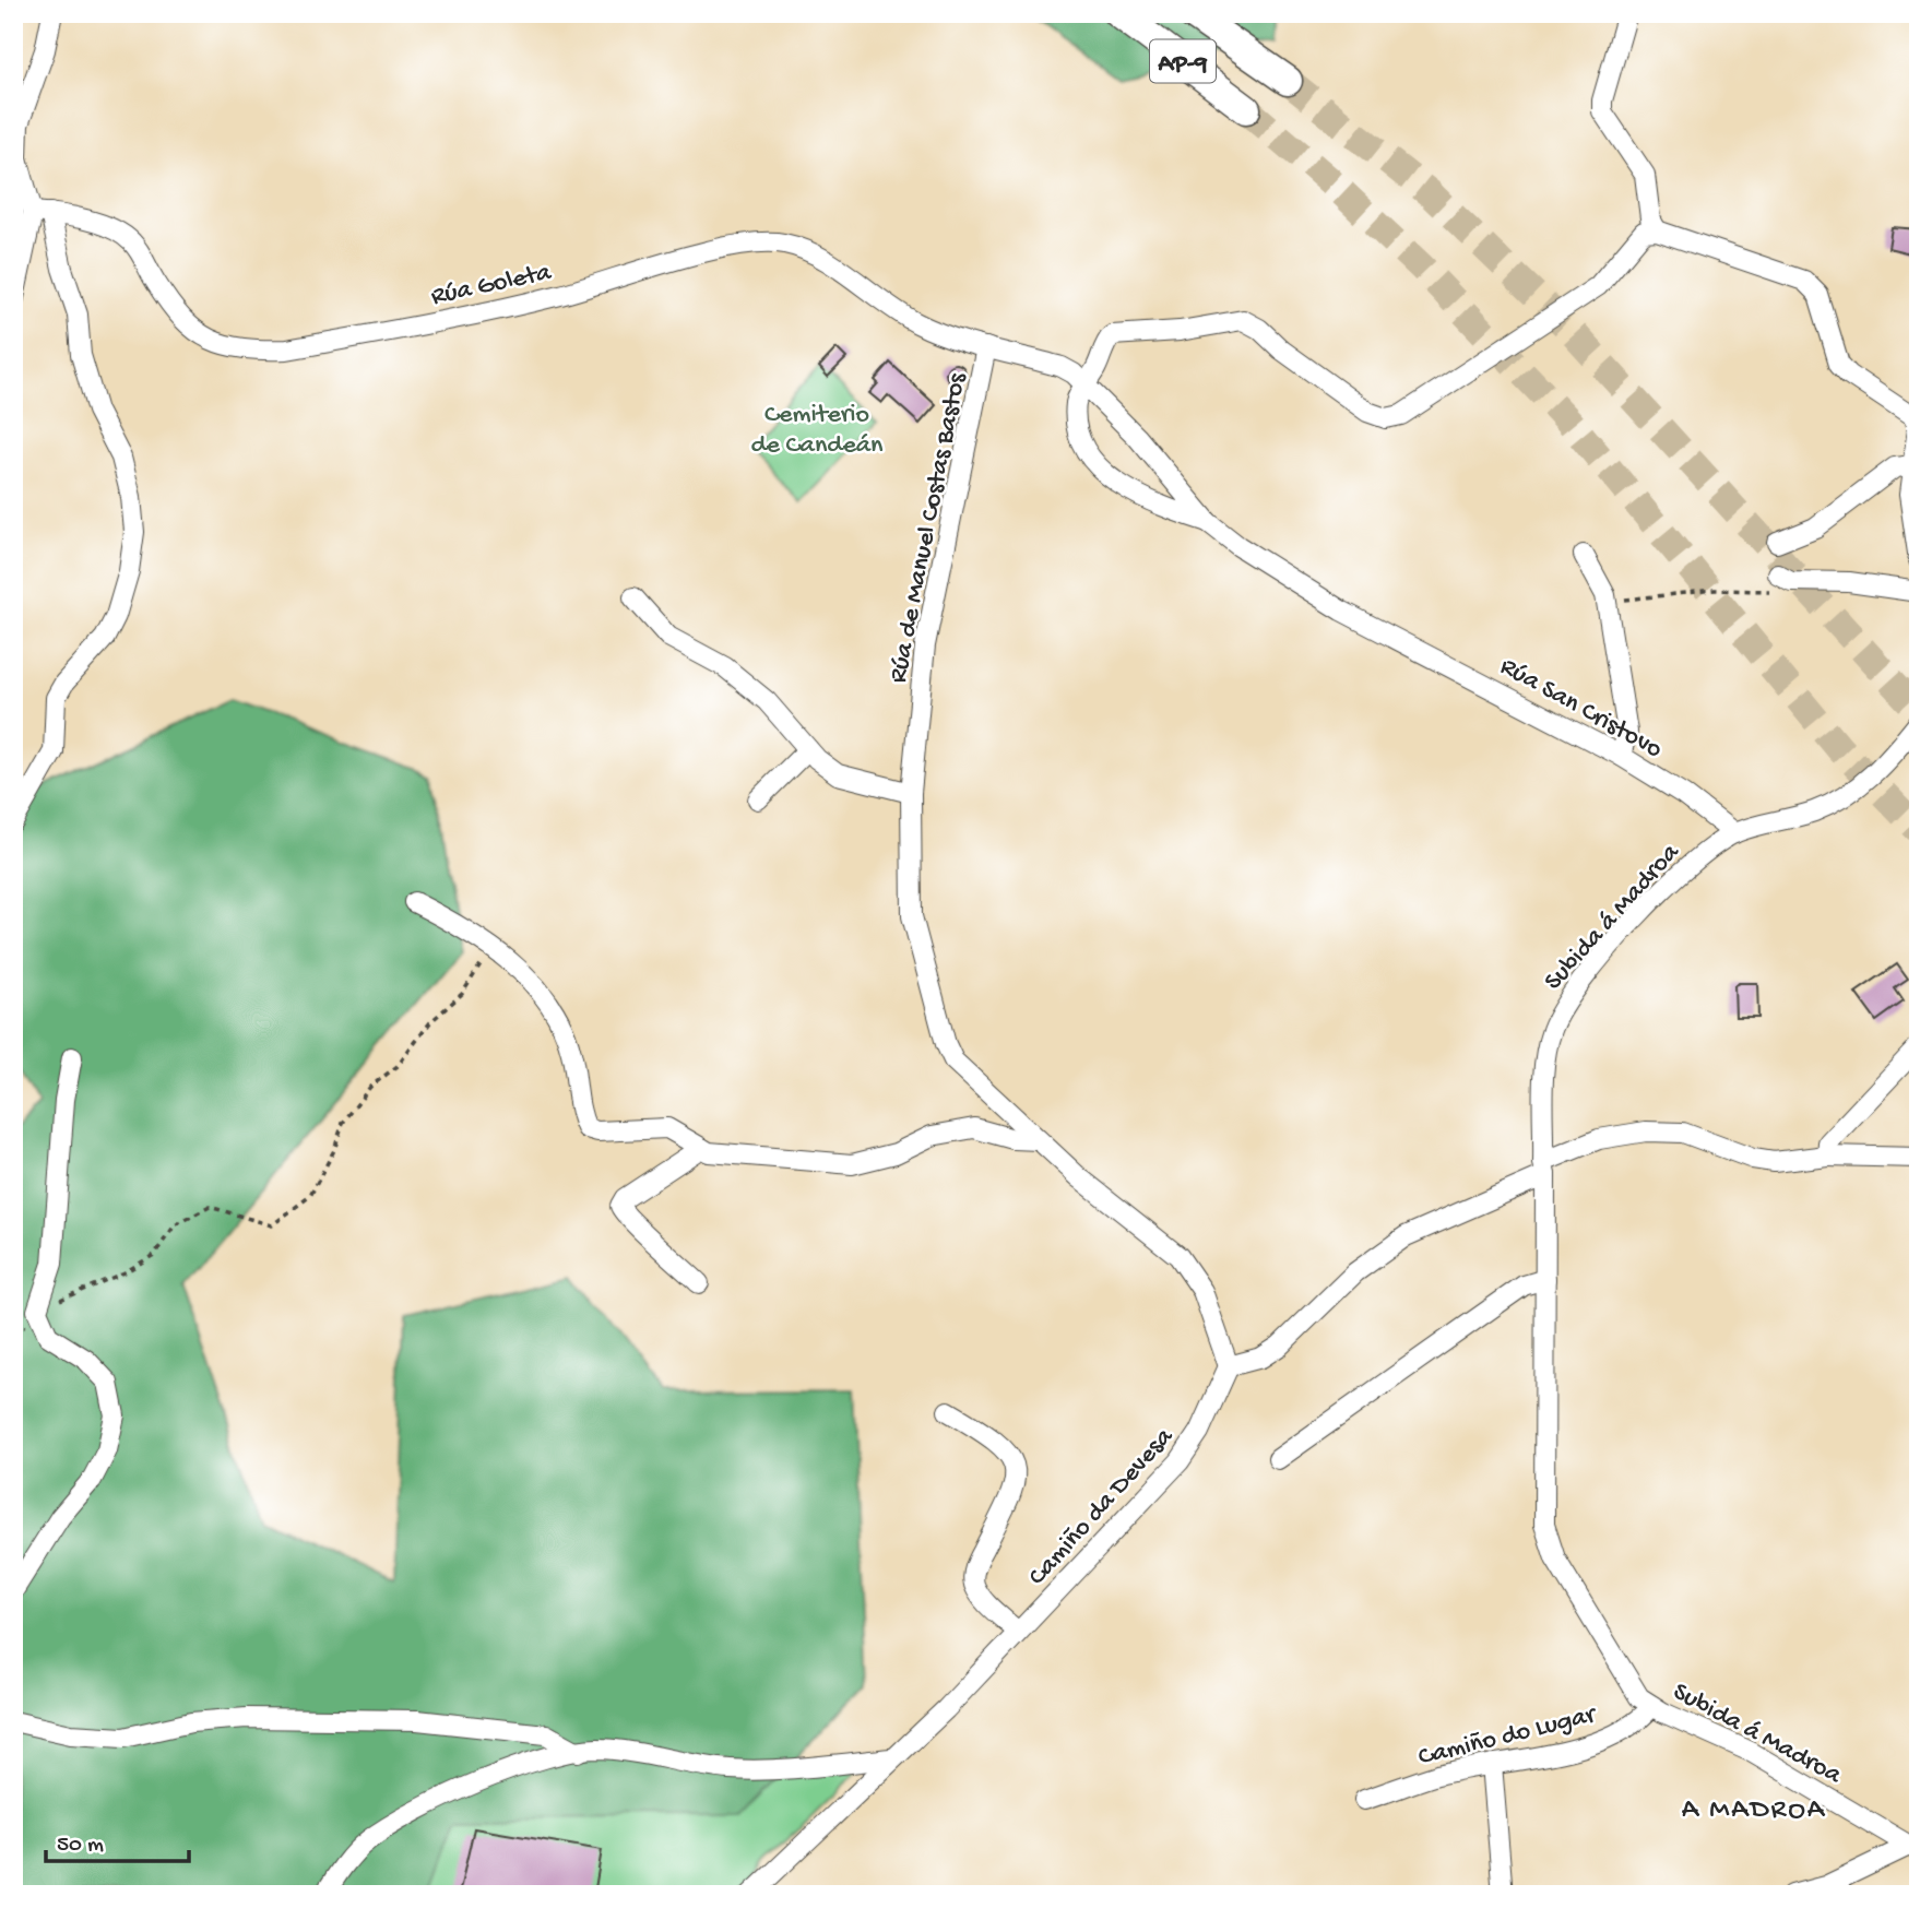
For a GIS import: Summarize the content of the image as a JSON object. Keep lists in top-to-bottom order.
{
  "streets": {
    "highway": ["AP-9"],
    "street": [
      "Rúa Goleta",
      "Rúa de Manuel Costas Bastos",
      "Rúa San Cristovo",
      "Subida á Madroa",
      "Camiño da Devesa",
      "Camiño do Lugar"
    ]
  },
  "crossings": [
    ["Rúa Goleta", "Rúa de Manuel Costas Bastos"],
    ["Rúa Goleta", "Rúa San Cristovo"],
    ["Rúa de Manuel Costas Bastos", "Rúa San Cristovo"],
    ["Rúa de Manuel Costas Bastos", "Camiño da Devesa"],
    ["Rúa San Cristovo", "Subida á Madroa"],
    ["Subida á Madroa", "Camiño do Lugar"]
  ],
  "districts": ["A MADROA"],
  "parks": ["Cemiterio de Candeán"],
  "scale_bar": "50 m"
}
